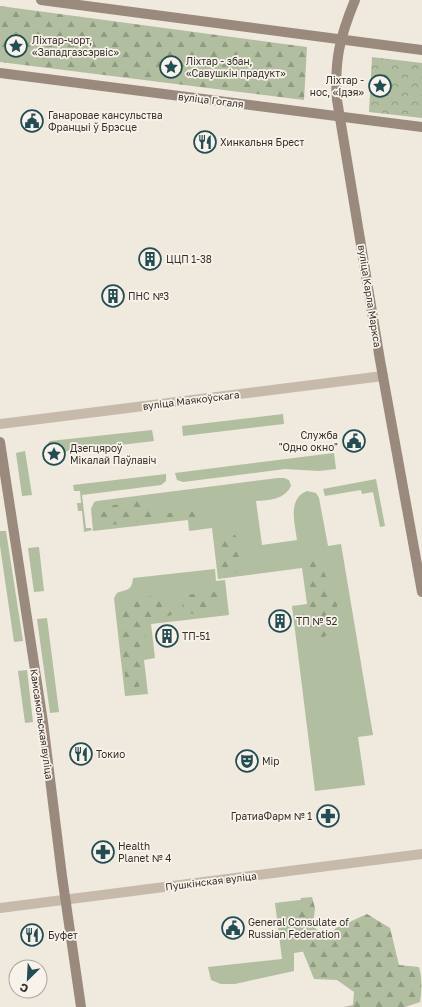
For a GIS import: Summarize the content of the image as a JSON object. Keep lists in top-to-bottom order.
{
  "streets": {
    "main road": ["вуліца Гогаля", "вуліца Карла Маркса", "Камсамольская вуліца"],
    "street": ["вуліца Маякоўскага", "Пушкінская вуліца"]
  },
  "crossings": [
    ["вуліца Гогаля", "вуліца Карла Маркса"],
    ["вуліца Карла Маркса", "вуліца Маякоўскага"],
    ["Камсамольская вуліца", "Пушкінская вуліца"]
  ],
  "places": {
    "place": [
      "Ліхтар-чорт, «Западгазсэрвіс»",
      "Ліхтар - збан, «Савушкін прадукт»",
      "Ліхтар - нос, «Ідэя»",
      "Дзегцяроў Мікалай Паўлавіч"
    ],
    "public building": ["Ганаровае кансульства Францыі ў Брэсце", "Служба \"Одно окно\"", "General Consulate of Russian Federation"],
    "restaurant": ["Хинкальня Брест", "Токио", "Буфет"],
    "building": [
      "ЦЦП 1-38",
      "ПНС №3",
      "ТП № 52",
      "ТП-51"
    ],
    "theatre": ["Мір"],
    "pharmacy": ["ГратиаФарм № 1", "Health Planet № 4"]
  },
  "north": "bottom left"
}
